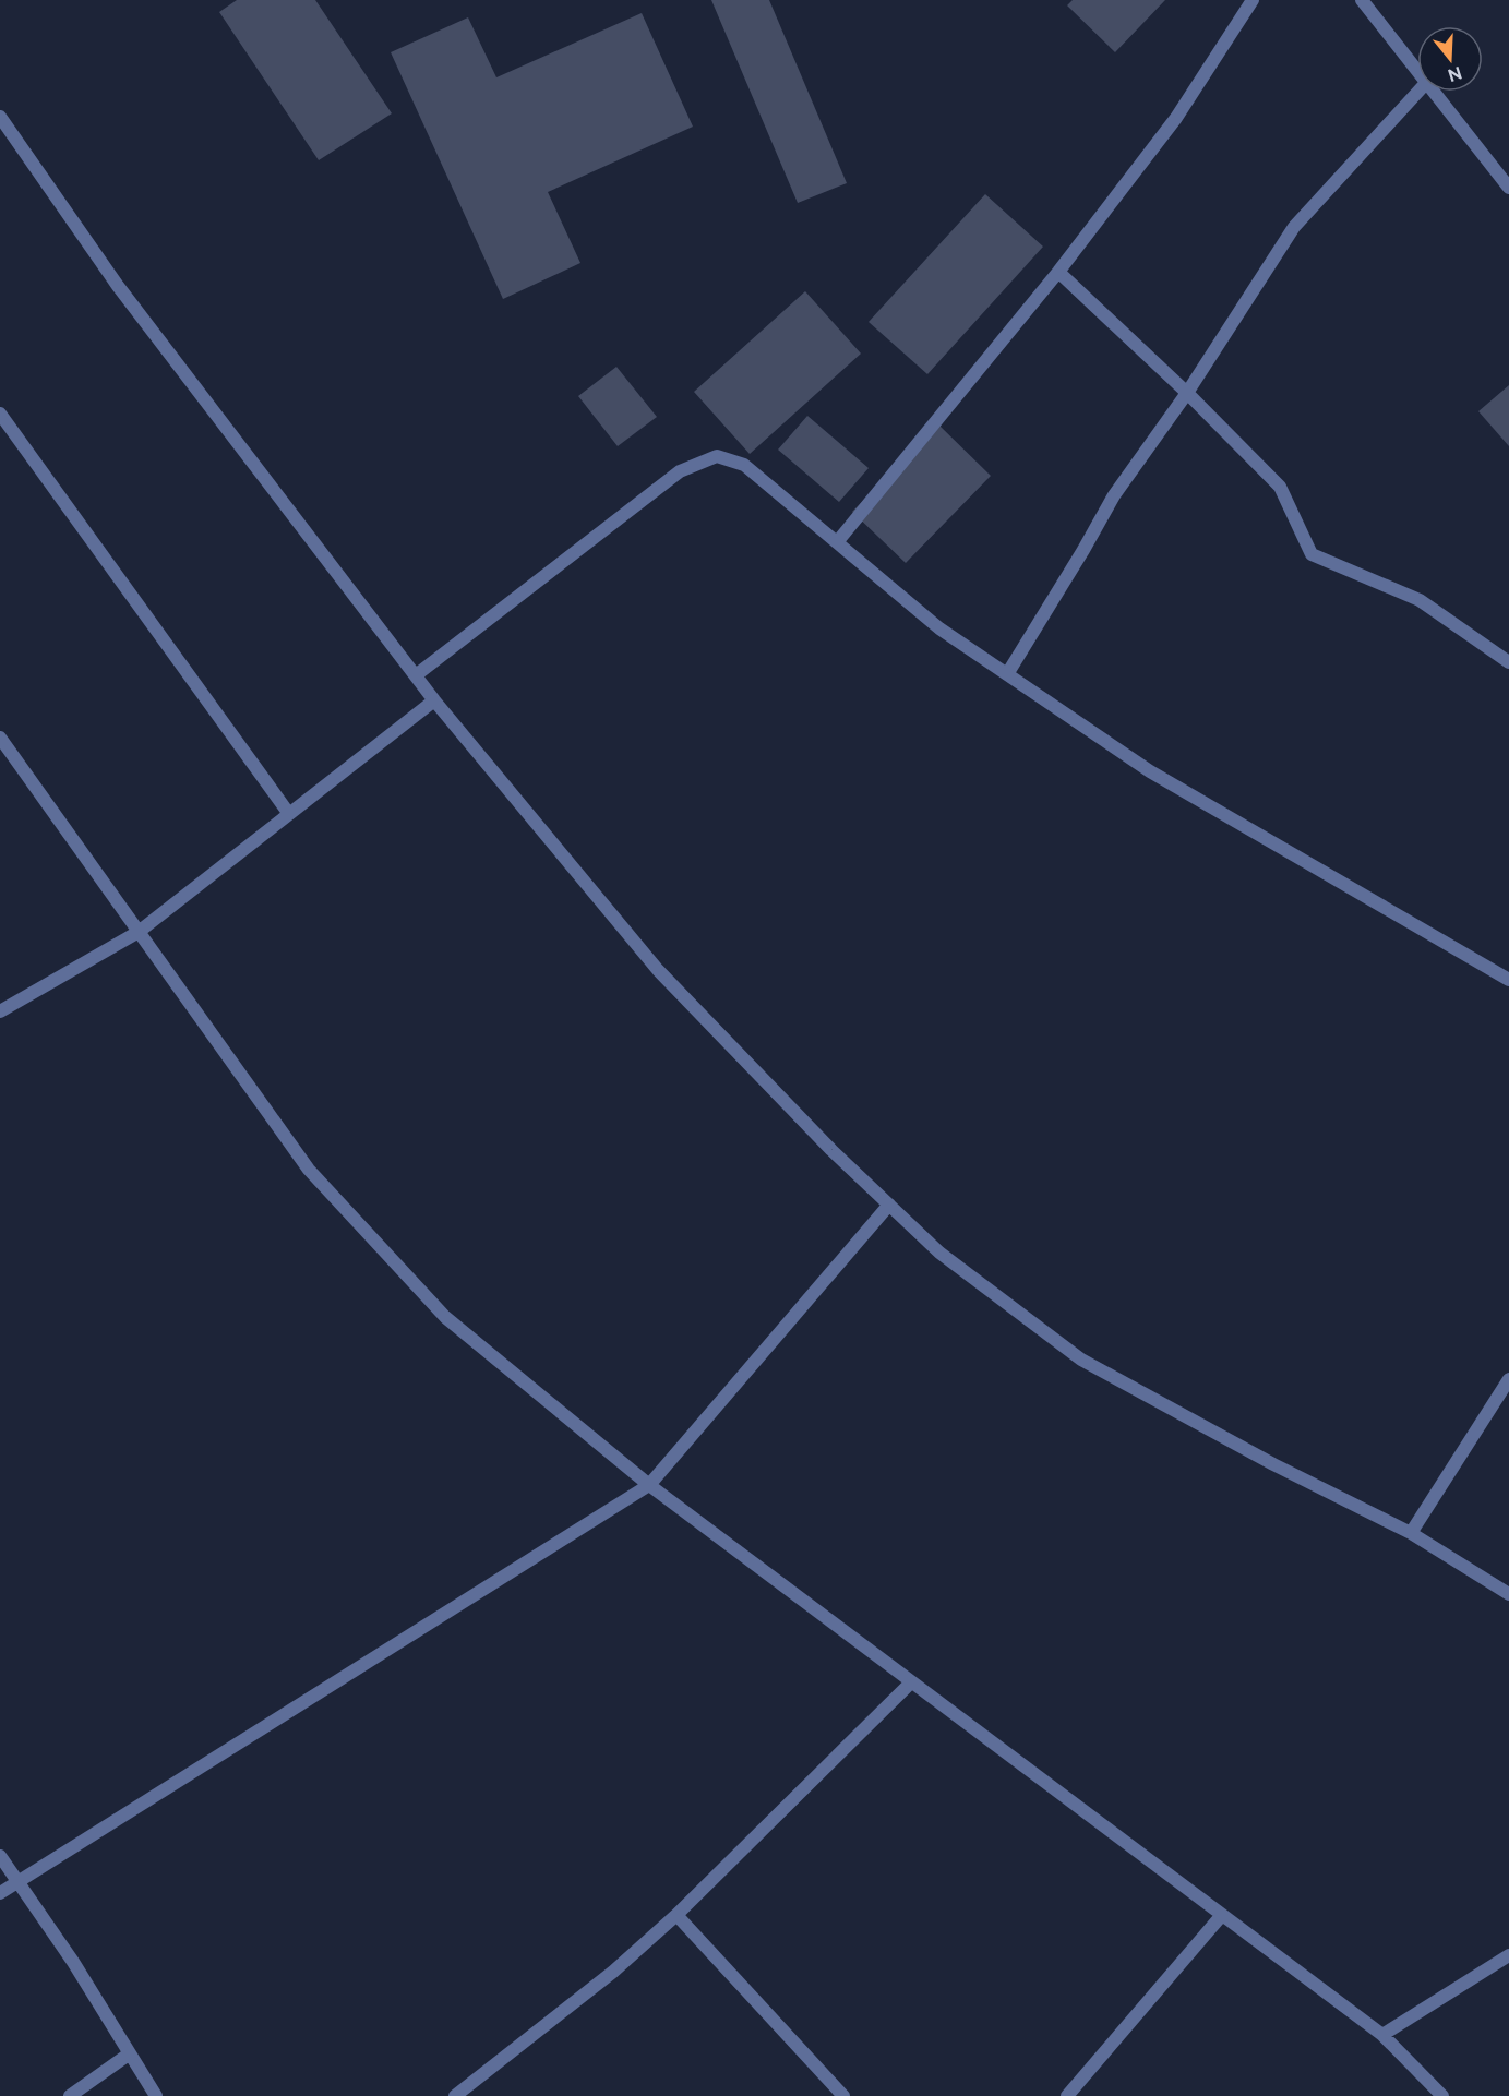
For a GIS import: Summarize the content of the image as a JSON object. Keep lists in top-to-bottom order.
{
  "north": "bottom"
}
